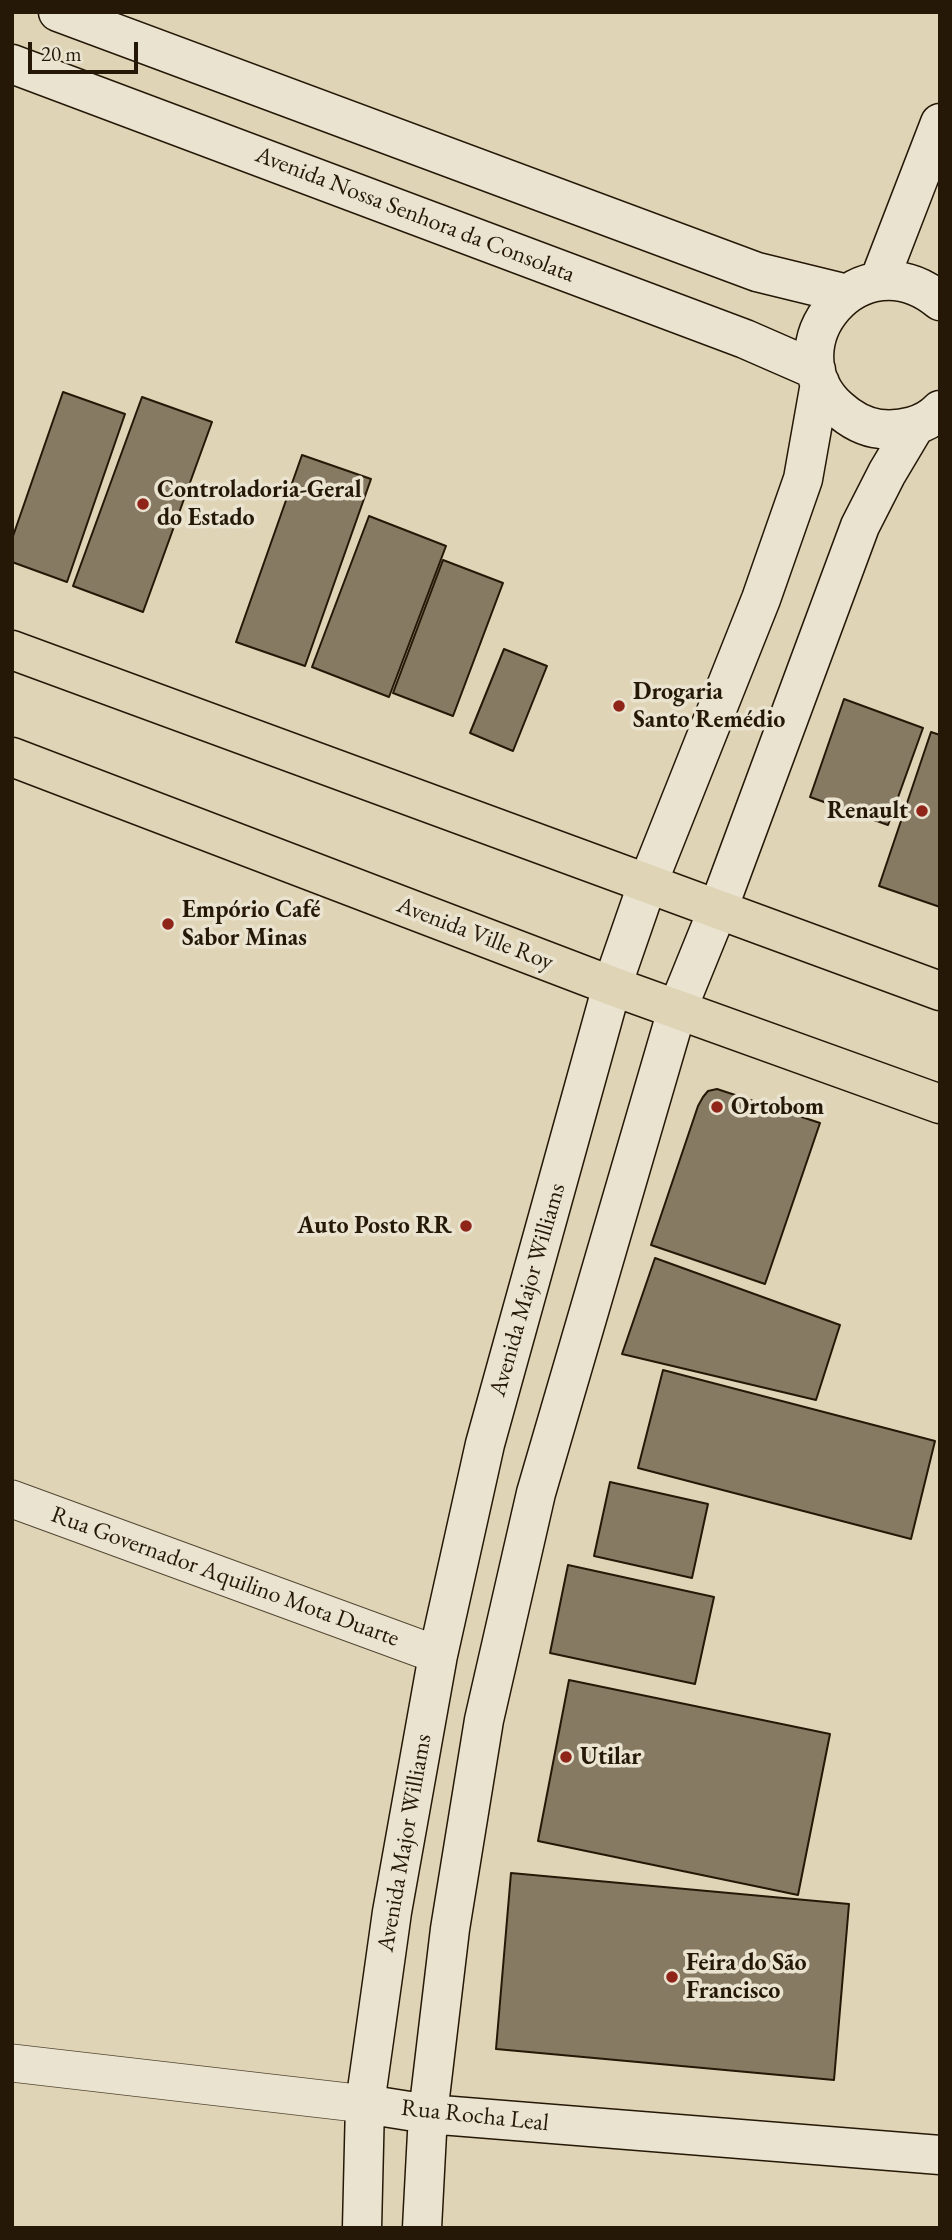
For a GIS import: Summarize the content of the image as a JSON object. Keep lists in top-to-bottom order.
{
  "streets": {
    "main road": [
      "Avenida Nossa Senhora da Consolata",
      "Avenida Ville Roy",
      "Avenida Major Williams",
      "Rua Rocha Leal"
    ],
    "street": ["Rua Governador Aquilino Mota Duarte"]
  },
  "crossings": [
    ["Avenida Nossa Senhora da Consolata", "Avenida Major Williams"],
    ["Avenida Ville Roy", "Avenida Major Williams"],
    ["Avenida Major Williams", "Rua Governador Aquilino Mota Duarte"],
    ["Avenida Major Williams", "Rua Rocha Leal"]
  ],
  "places": [
    "Controladoria-Geral do Estado",
    "Drogaria Santo Remédio",
    "Renault",
    "Empório Café Sabor Minas",
    "Ortobom",
    "Auto Posto RR",
    "Utilar",
    "Feira do São Francisco"
  ],
  "scale_bar": "20 m"
}
